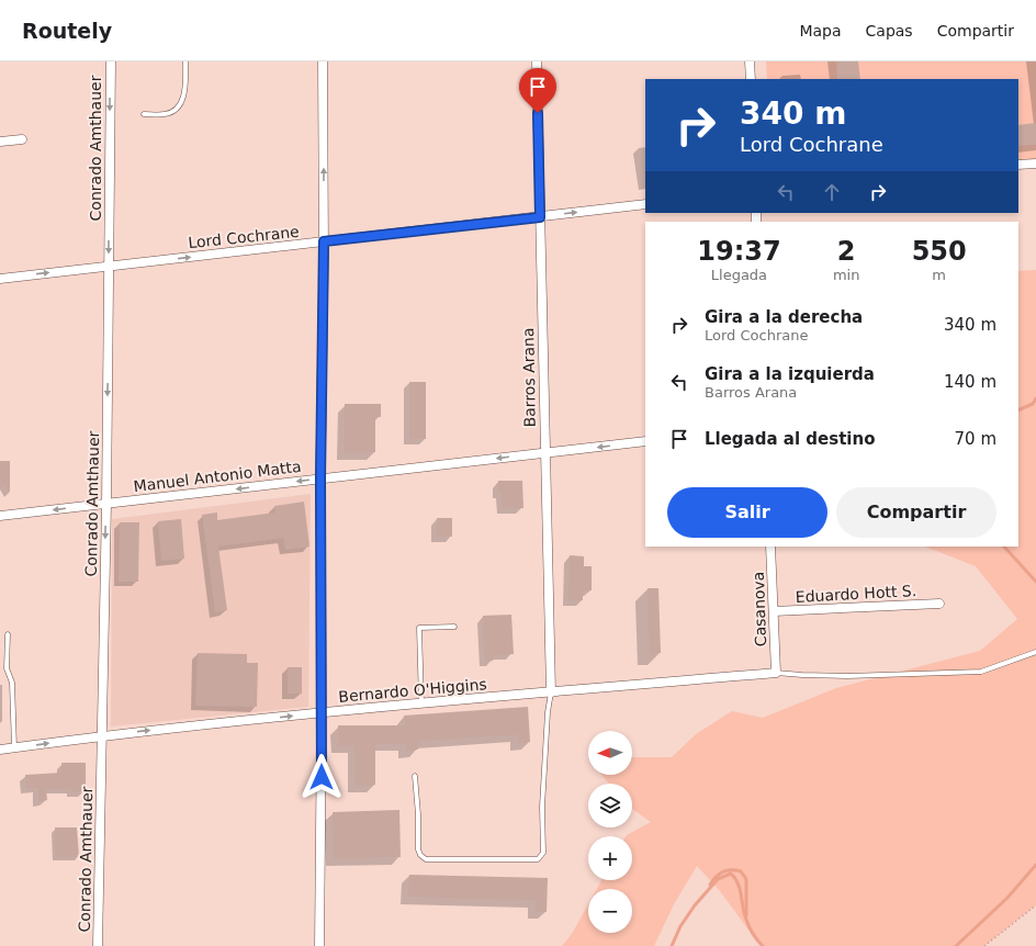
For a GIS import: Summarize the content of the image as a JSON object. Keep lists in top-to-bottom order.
{
  "streets": {
    "street": [
      "Conrado Amthauer",
      "Lord Cochrane",
      "Barros Arana",
      "Manuel Antonio Matta",
      "Eduardo Hott S.",
      "Casanova",
      "Bernardo O'Higgins"
    ]
  },
  "crossings": [
    ["Conrado Amthauer", "Lord Cochrane"],
    ["Conrado Amthauer", "Manuel Antonio Matta"],
    ["Conrado Amthauer", "Bernardo O'Higgins"],
    ["Lord Cochrane", "Barros Arana"],
    ["Barros Arana", "Manuel Antonio Matta"],
    ["Barros Arana", "Bernardo O'Higgins"],
    ["Eduardo Hott S.", "Casanova"],
    ["Casanova", "Bernardo O'Higgins"]
  ],
  "one_way": [
    "Conrado Amthauer",
    "Lord Cochrane",
    "Manuel Antonio Matta",
    "Bernardo O'Higgins"
  ],
  "north": "left",
  "page": {
    "header": "Routely",
    "nav": ["Mapa", "Capas", "Compartir"],
    "turn": ["340 m", "Lord Cochrane"],
    "eta": [
      "19:37",
      "Llegada",
      "2",
      "min",
      "550",
      "m"
    ],
    "list": [
      {
        "name": "Gira a la derecha",
        "note": "Lord Cochrane",
        "value": "340 m"
      },
      {
        "name": "Gira a la izquierda",
        "note": "Barros Arana",
        "value": "140 m"
      },
      {
        "name": "Llegada al destino",
        "value": "70 m"
      }
    ],
    "buttons": ["Salir", "Compartir"],
    "map_buttons": ["+", "−"]
  }
}
